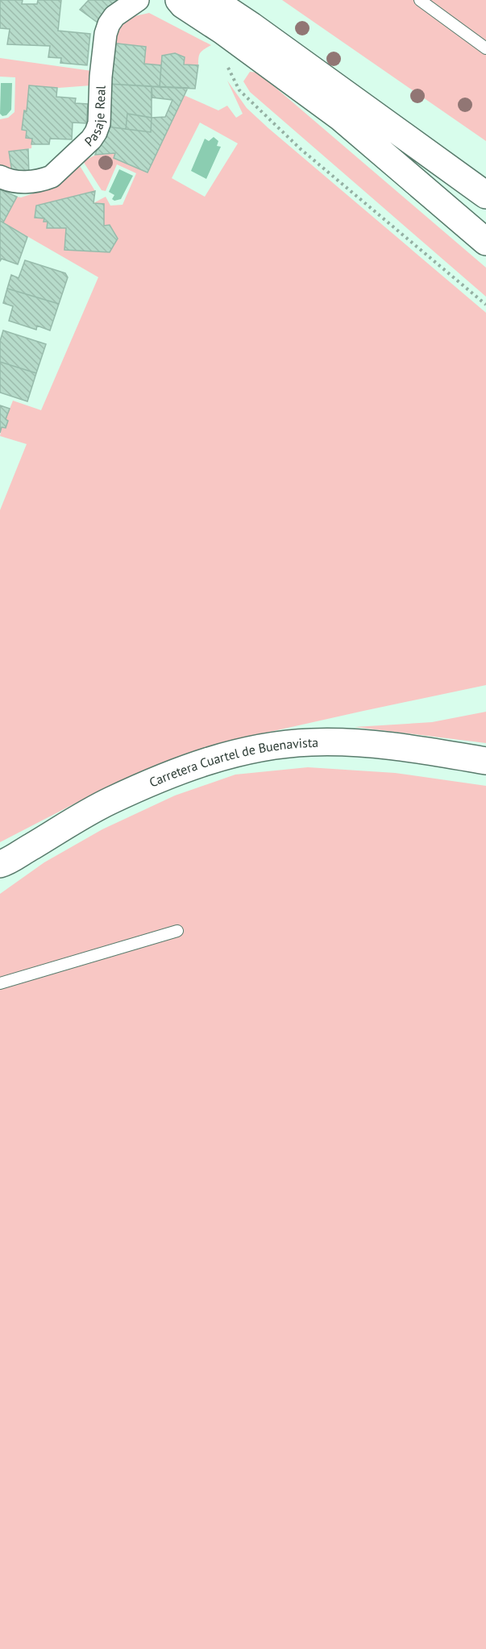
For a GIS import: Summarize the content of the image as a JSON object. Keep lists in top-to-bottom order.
{
  "streets": {
    "main road": ["Carretera Cuartel de Buenavista"],
    "street": ["Pasaje Real"]
  }
}
